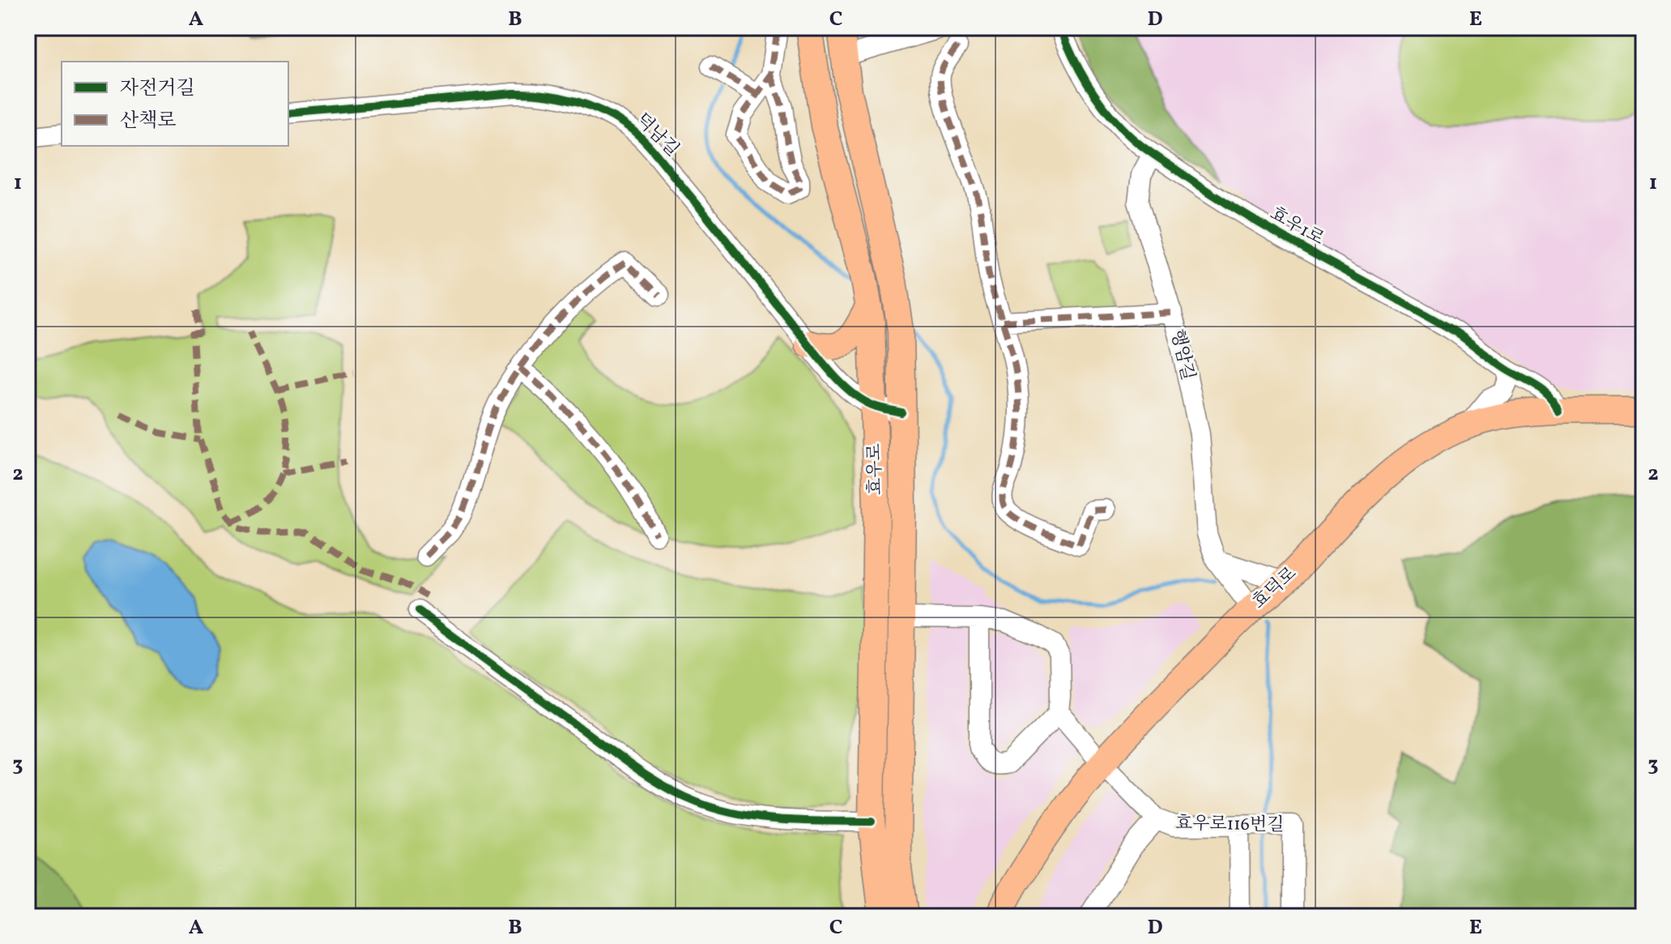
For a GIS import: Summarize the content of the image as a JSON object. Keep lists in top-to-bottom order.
{
  "streets": {
    "main road": ["효우로", "효덕로"],
    "street": [
      "덕남길",
      "효우1로",
      "행암길",
      "효우로116번길"
    ]
  },
  "crossings": [
    ["덕남길", "효우로"],
    ["효우1로", "행암길"],
    ["효우1로", "효덕로"],
    ["행암길", "효덕로"],
    ["효덕로", "효우로116번길"]
  ],
  "legend": ["자전거길", "산책로"],
  "grid": {
    "columns": [
      "A",
      "B",
      "C",
      "D",
      "E"
    ],
    "rows": ["1", "2", "3"]
  }
}
